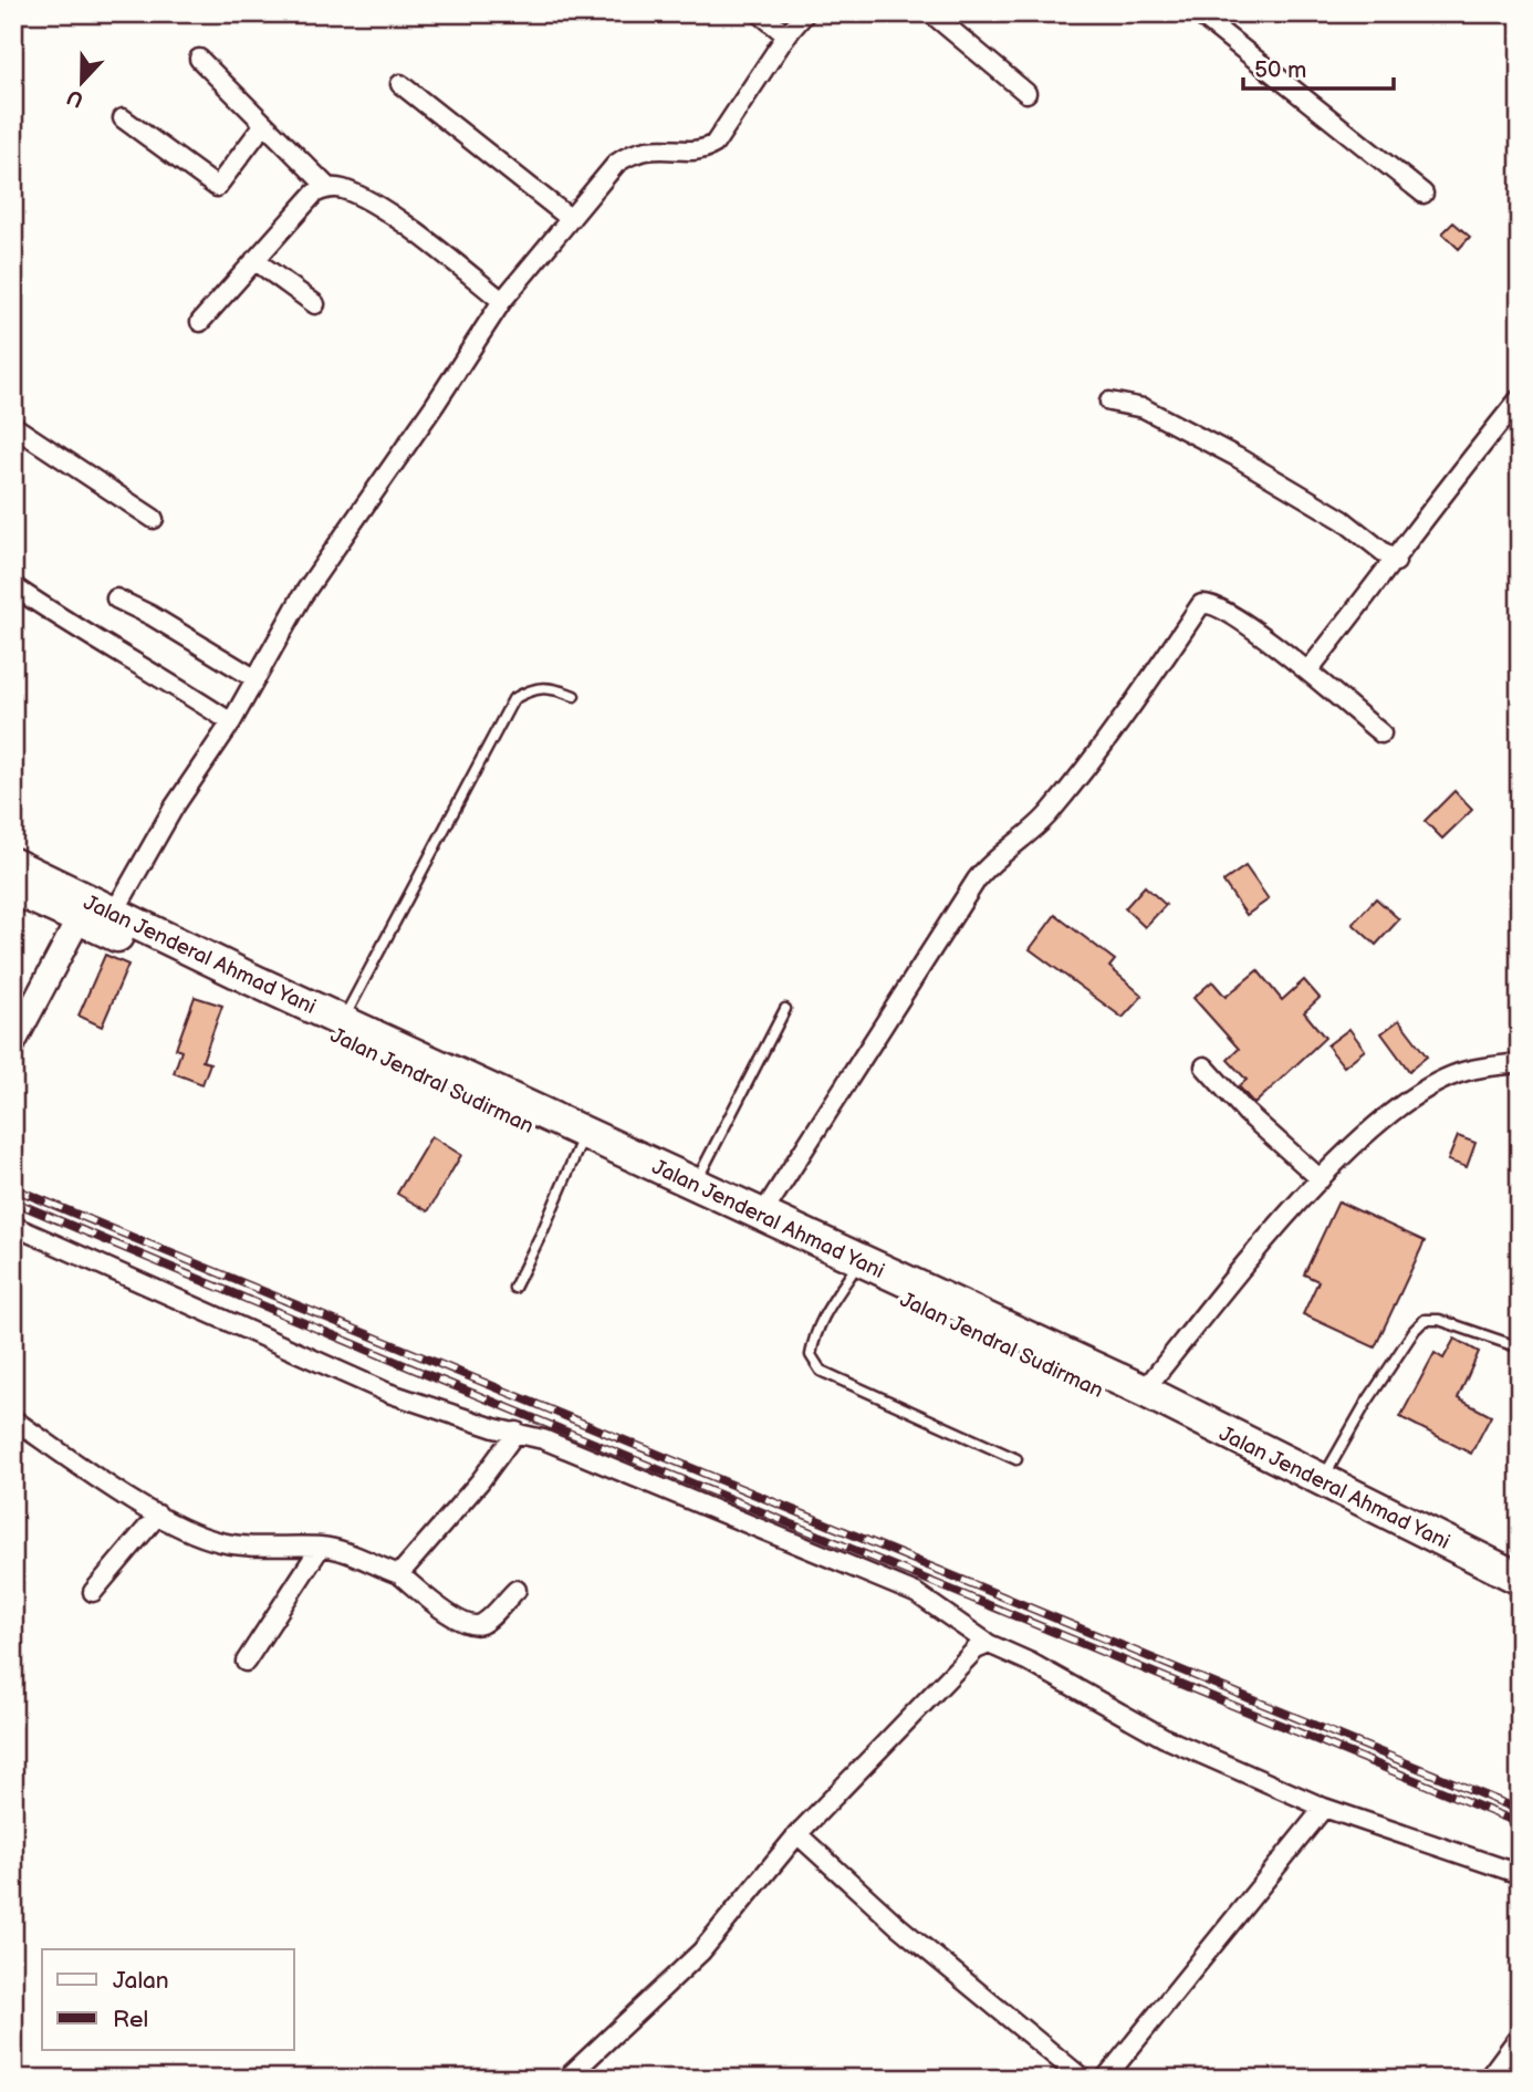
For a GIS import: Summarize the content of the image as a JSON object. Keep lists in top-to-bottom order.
{
  "streets": {
    "highway": ["Jalan Jenderal Ahmad Yani", "Jalan Jendral Sudirman"]
  },
  "legend": ["Jalan", "Rel"],
  "scale_bar": "50 m",
  "north": "bottom"
}
